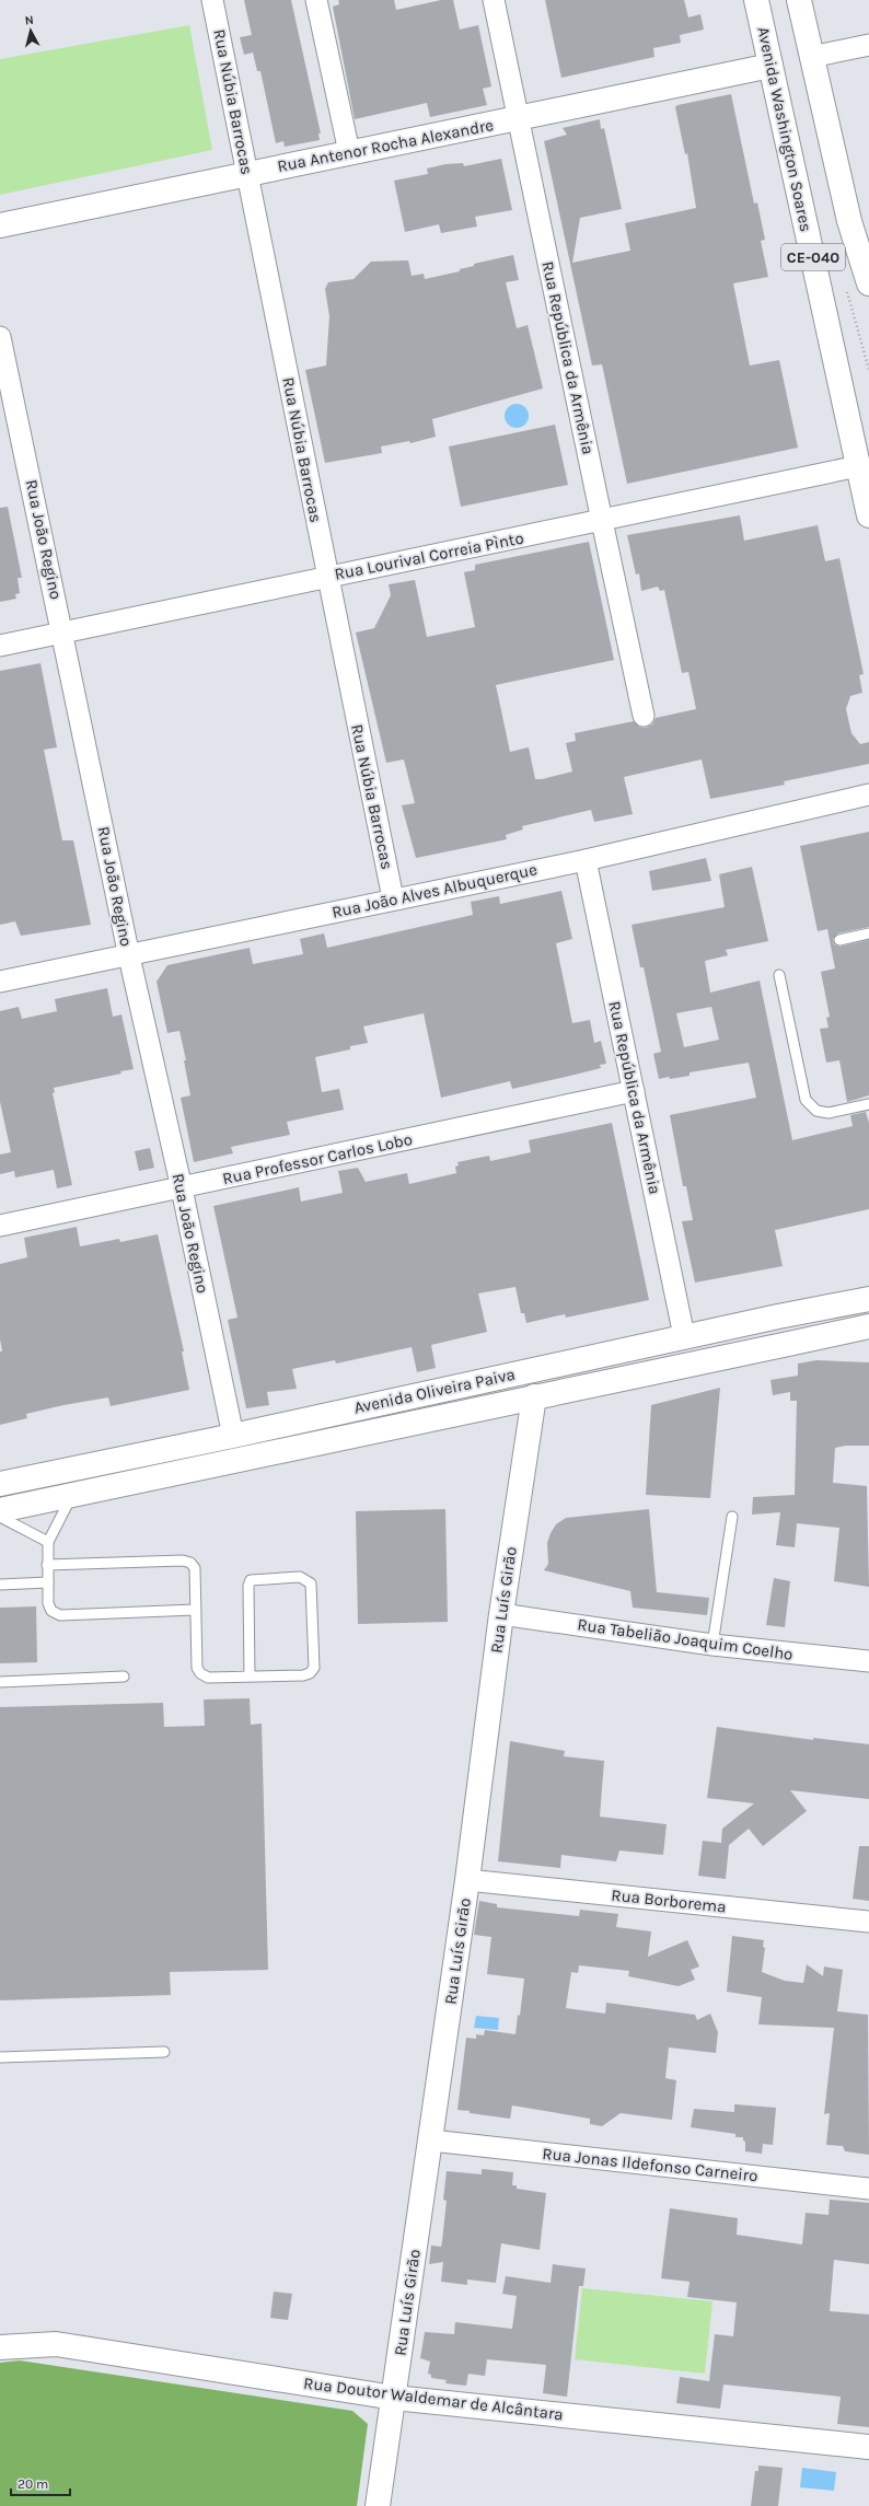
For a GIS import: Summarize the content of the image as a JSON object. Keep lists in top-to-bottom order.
{
  "streets": {
    "main road": [
      "Avenida Washington Soares",
      "Rua Antenor Rocha Alexandre",
      "CE-040",
      "Avenida Oliveira Paiva",
      "Rua Luís Girão",
      "Rua Doutor Waldemar de Alcântara"
    ],
    "street": [
      "Rua Núbia Barrocas",
      "Rua República da Armênia",
      "Rua João Regino",
      "Rua Lourival Correia Pìnto",
      "Rua João Alves Albuquerque",
      "Rua Professor Carlos Lobo",
      "Rua Tabelião Joaquim Coelho",
      "Rua Borborema",
      "Rua Jonas Ildefonso Carneiro"
    ]
  },
  "crossings": [
    ["Rua Núbia Barrocas", "Rua Antenor Rocha Alexandre"],
    ["Rua Núbia Barrocas", "Rua Lourival Correia Pìnto"],
    ["Rua Núbia Barrocas", "Rua João Alves Albuquerque"],
    ["Avenida Washington Soares", "Rua Antenor Rocha Alexandre"],
    ["Avenida Washington Soares", "Rua Lourival Correia Pìnto"],
    ["Rua Antenor Rocha Alexandre", "Rua República da Armênia"],
    ["Rua República da Armênia", "Rua Lourival Correia Pìnto"],
    ["Rua República da Armênia", "Rua João Alves Albuquerque"],
    ["Rua República da Armênia", "Rua Professor Carlos Lobo"],
    ["Rua República da Armênia", "Avenida Oliveira Paiva"],
    ["Rua João Regino", "Rua Lourival Correia Pìnto"],
    ["Rua João Regino", "Rua João Alves Albuquerque"],
    ["Rua João Regino", "Rua Professor Carlos Lobo"],
    ["Rua João Regino", "Avenida Oliveira Paiva"],
    ["Avenida Oliveira Paiva", "Rua Luís Girão"],
    ["Rua Luís Girão", "Rua Tabelião Joaquim Coelho"],
    ["Rua Luís Girão", "Rua Borborema"],
    ["Rua Luís Girão", "Rua Jonas Ildefonso Carneiro"],
    ["Rua Luís Girão", "Rua Doutor Waldemar de Alcântara"]
  ],
  "scale_bar": "20 m",
  "north": "top"
}
